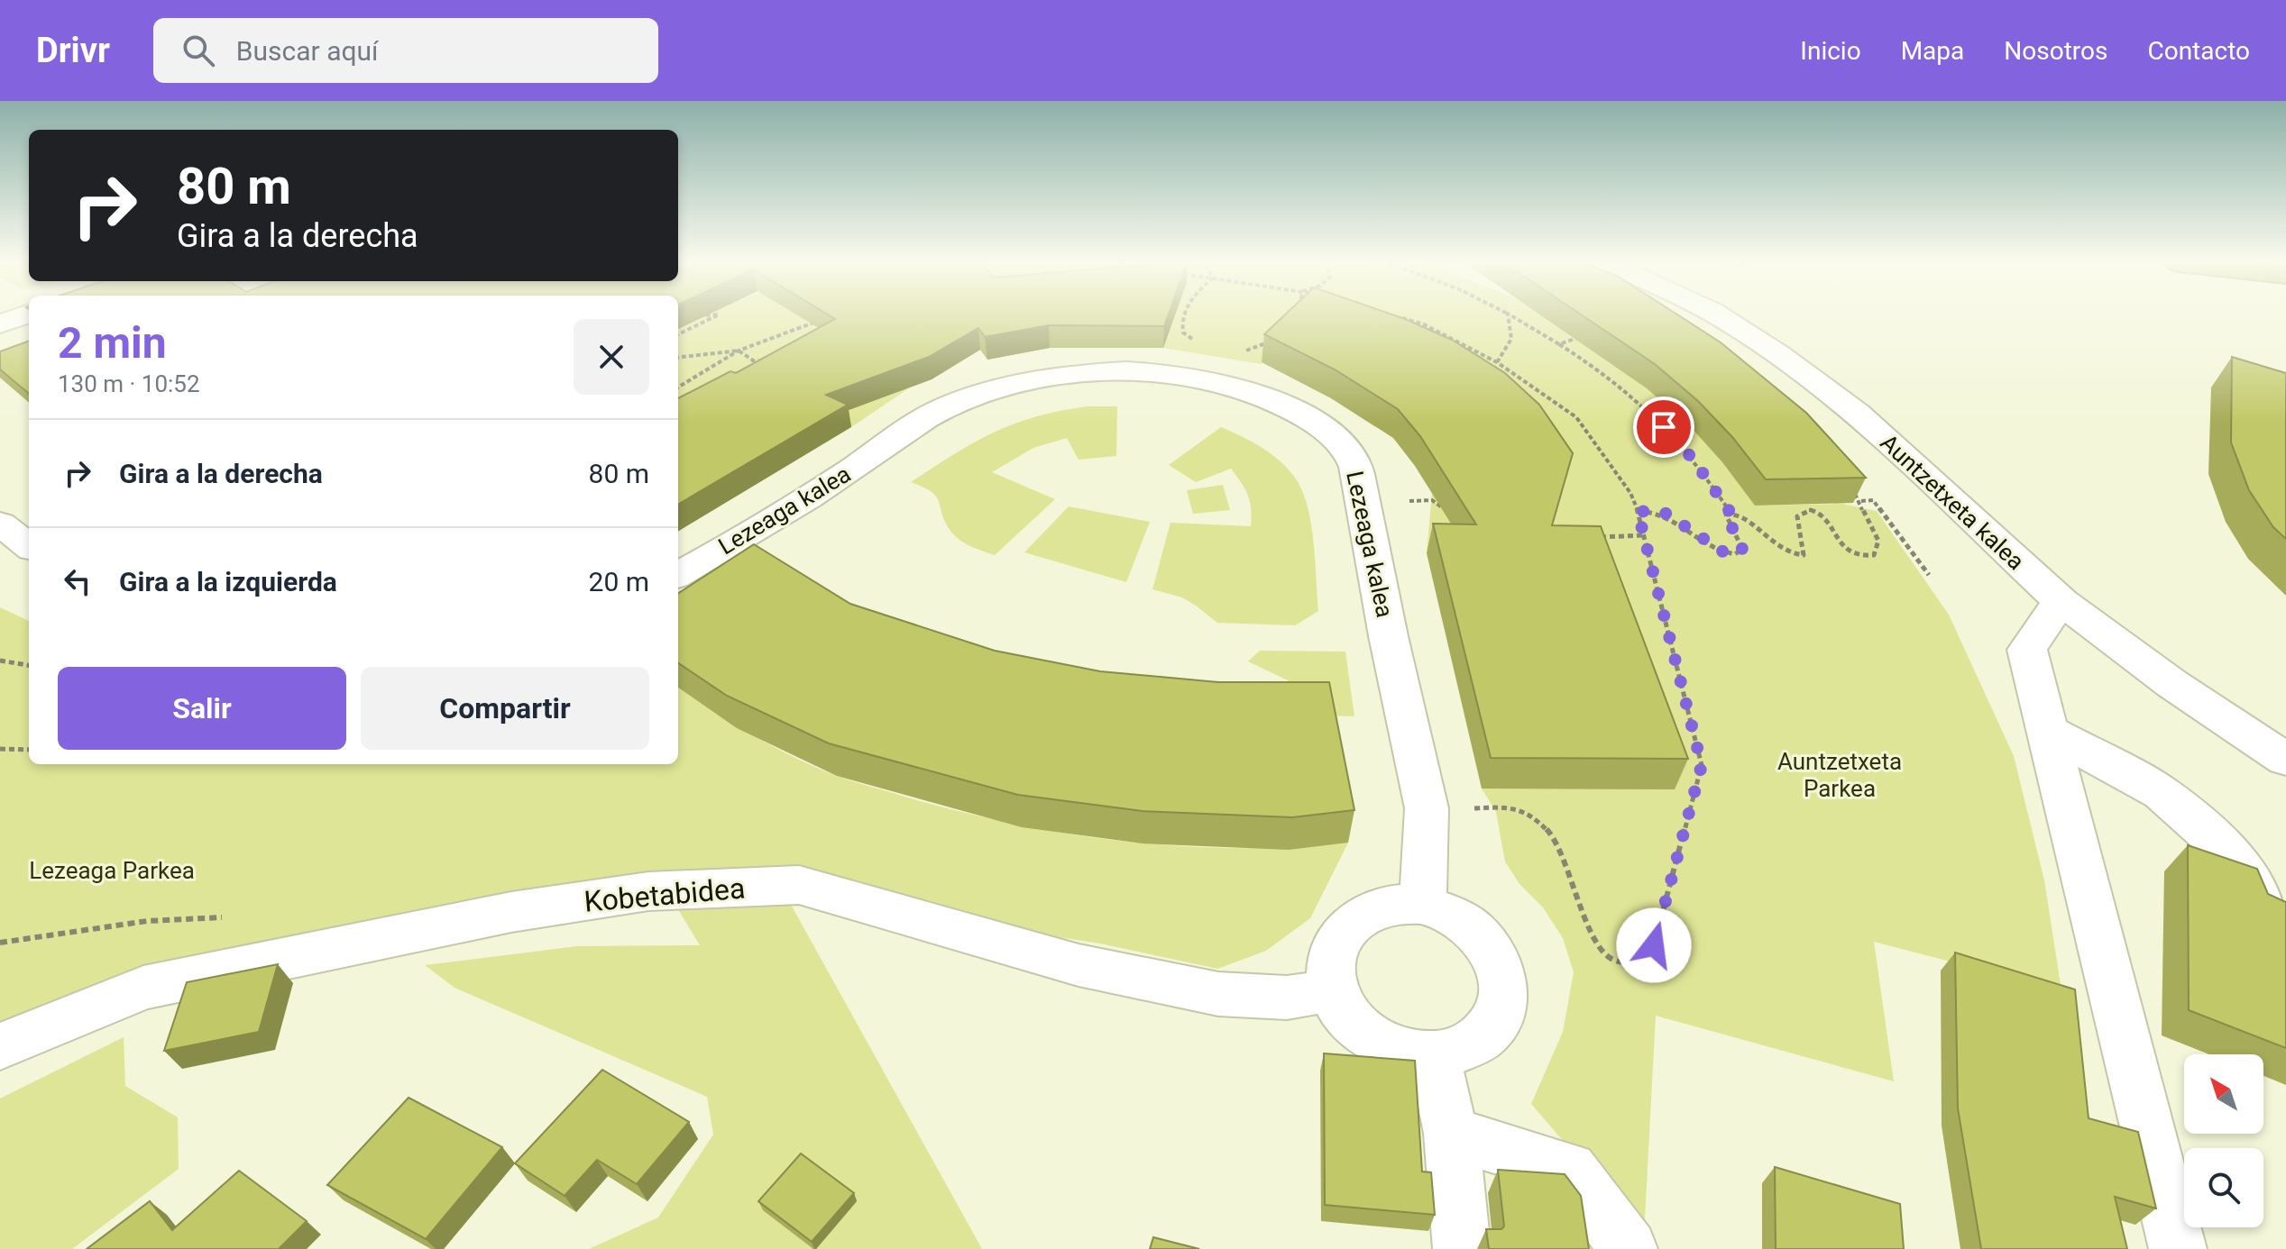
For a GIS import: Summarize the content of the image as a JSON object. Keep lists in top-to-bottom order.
{
  "streets": {
    "street": ["Auntzetxeta kalea", "Lezeaga kalea", "Kobetabidea"]
  },
  "crossings": [
    ["Lezeaga kalea", "Kobetabidea"]
  ],
  "parks": ["Auntzetxeta Parkea", "Lezeaga Parkea"],
  "north": "top left",
  "page": {
    "header": "Drivr",
    "search": "Buscar aquí",
    "nav": [
      "Inicio",
      "Mapa",
      "Nosotros",
      "Contacto"
    ],
    "turn": ["80 m", "Gira a la derecha"],
    "heading": ["2 min", "130 m · 10:52"],
    "list": [
      {
        "name": "Gira a la derecha",
        "value": "80 m"
      },
      {
        "name": "Gira a la izquierda",
        "value": "20 m"
      }
    ],
    "buttons": ["Salir", "Compartir"]
  }
}
